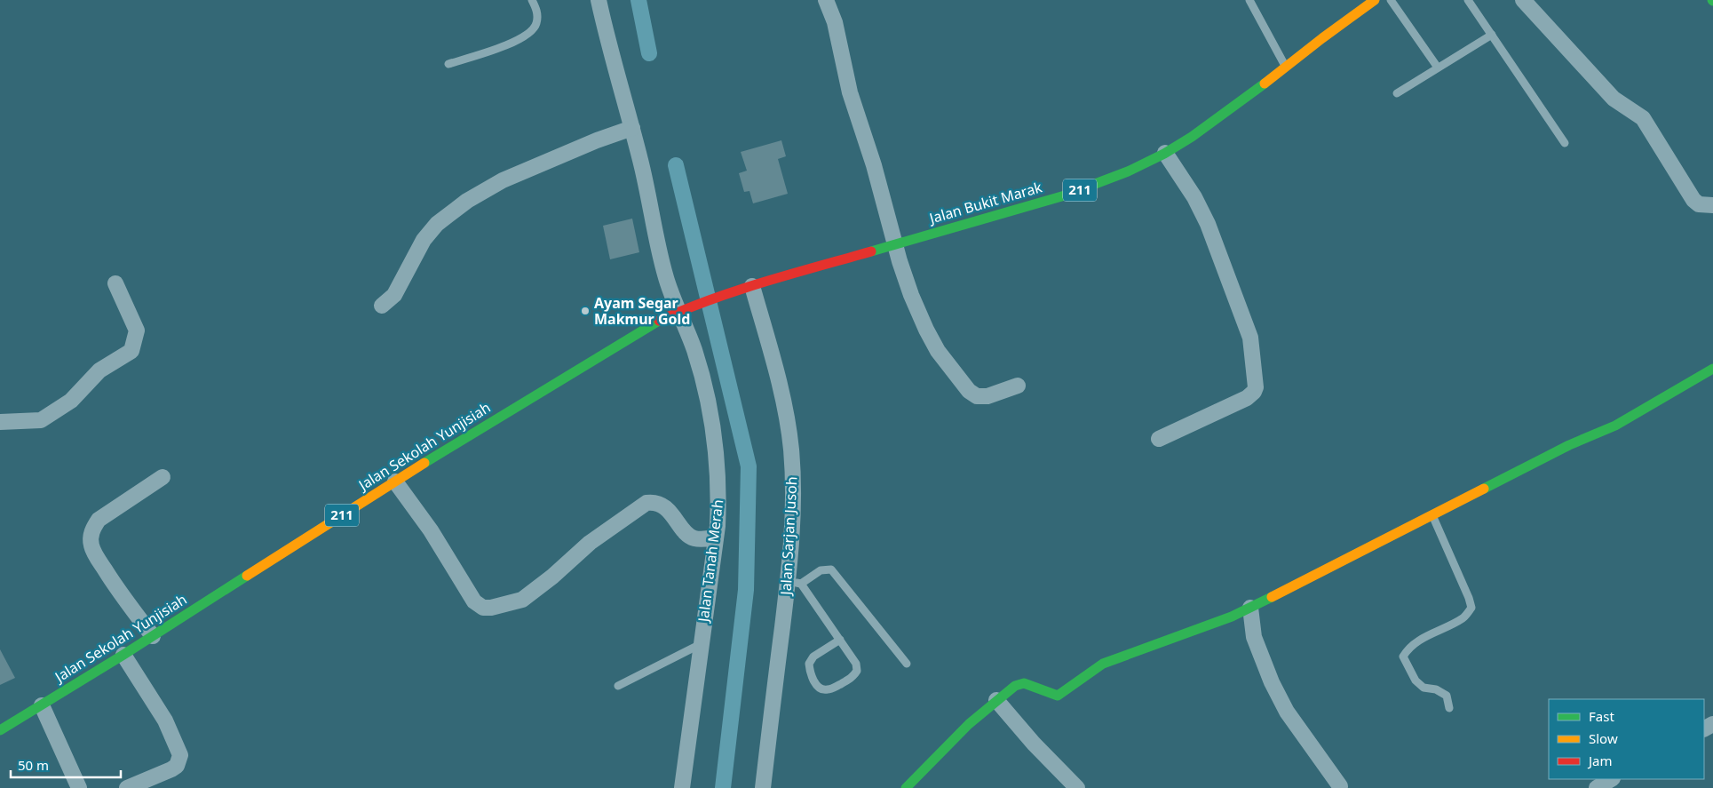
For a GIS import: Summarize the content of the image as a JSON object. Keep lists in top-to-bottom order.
{
  "streets": {
    "main road": ["211", "Jalan Bukit Marak", "Jalan Sekolah Yunjisiah"],
    "street": ["Jalan Sarjan Jusoh", "Jalan Tanah Merah"]
  },
  "crossings": [
    ["Jalan Bukit Marak", "Jalan Sekolah Yunjisiah"],
    ["Jalan Bukit Marak", "Jalan Sarjan Jusoh"],
    ["Jalan Bukit Marak", "Jalan Tanah Merah"],
    ["Jalan Sekolah Yunjisiah", "Jalan Tanah Merah"]
  ],
  "places": ["Ayam Segar Makmur Gold"],
  "legend": ["Fast", "Slow", "Jam"],
  "scale_bar": "50 m"
}
